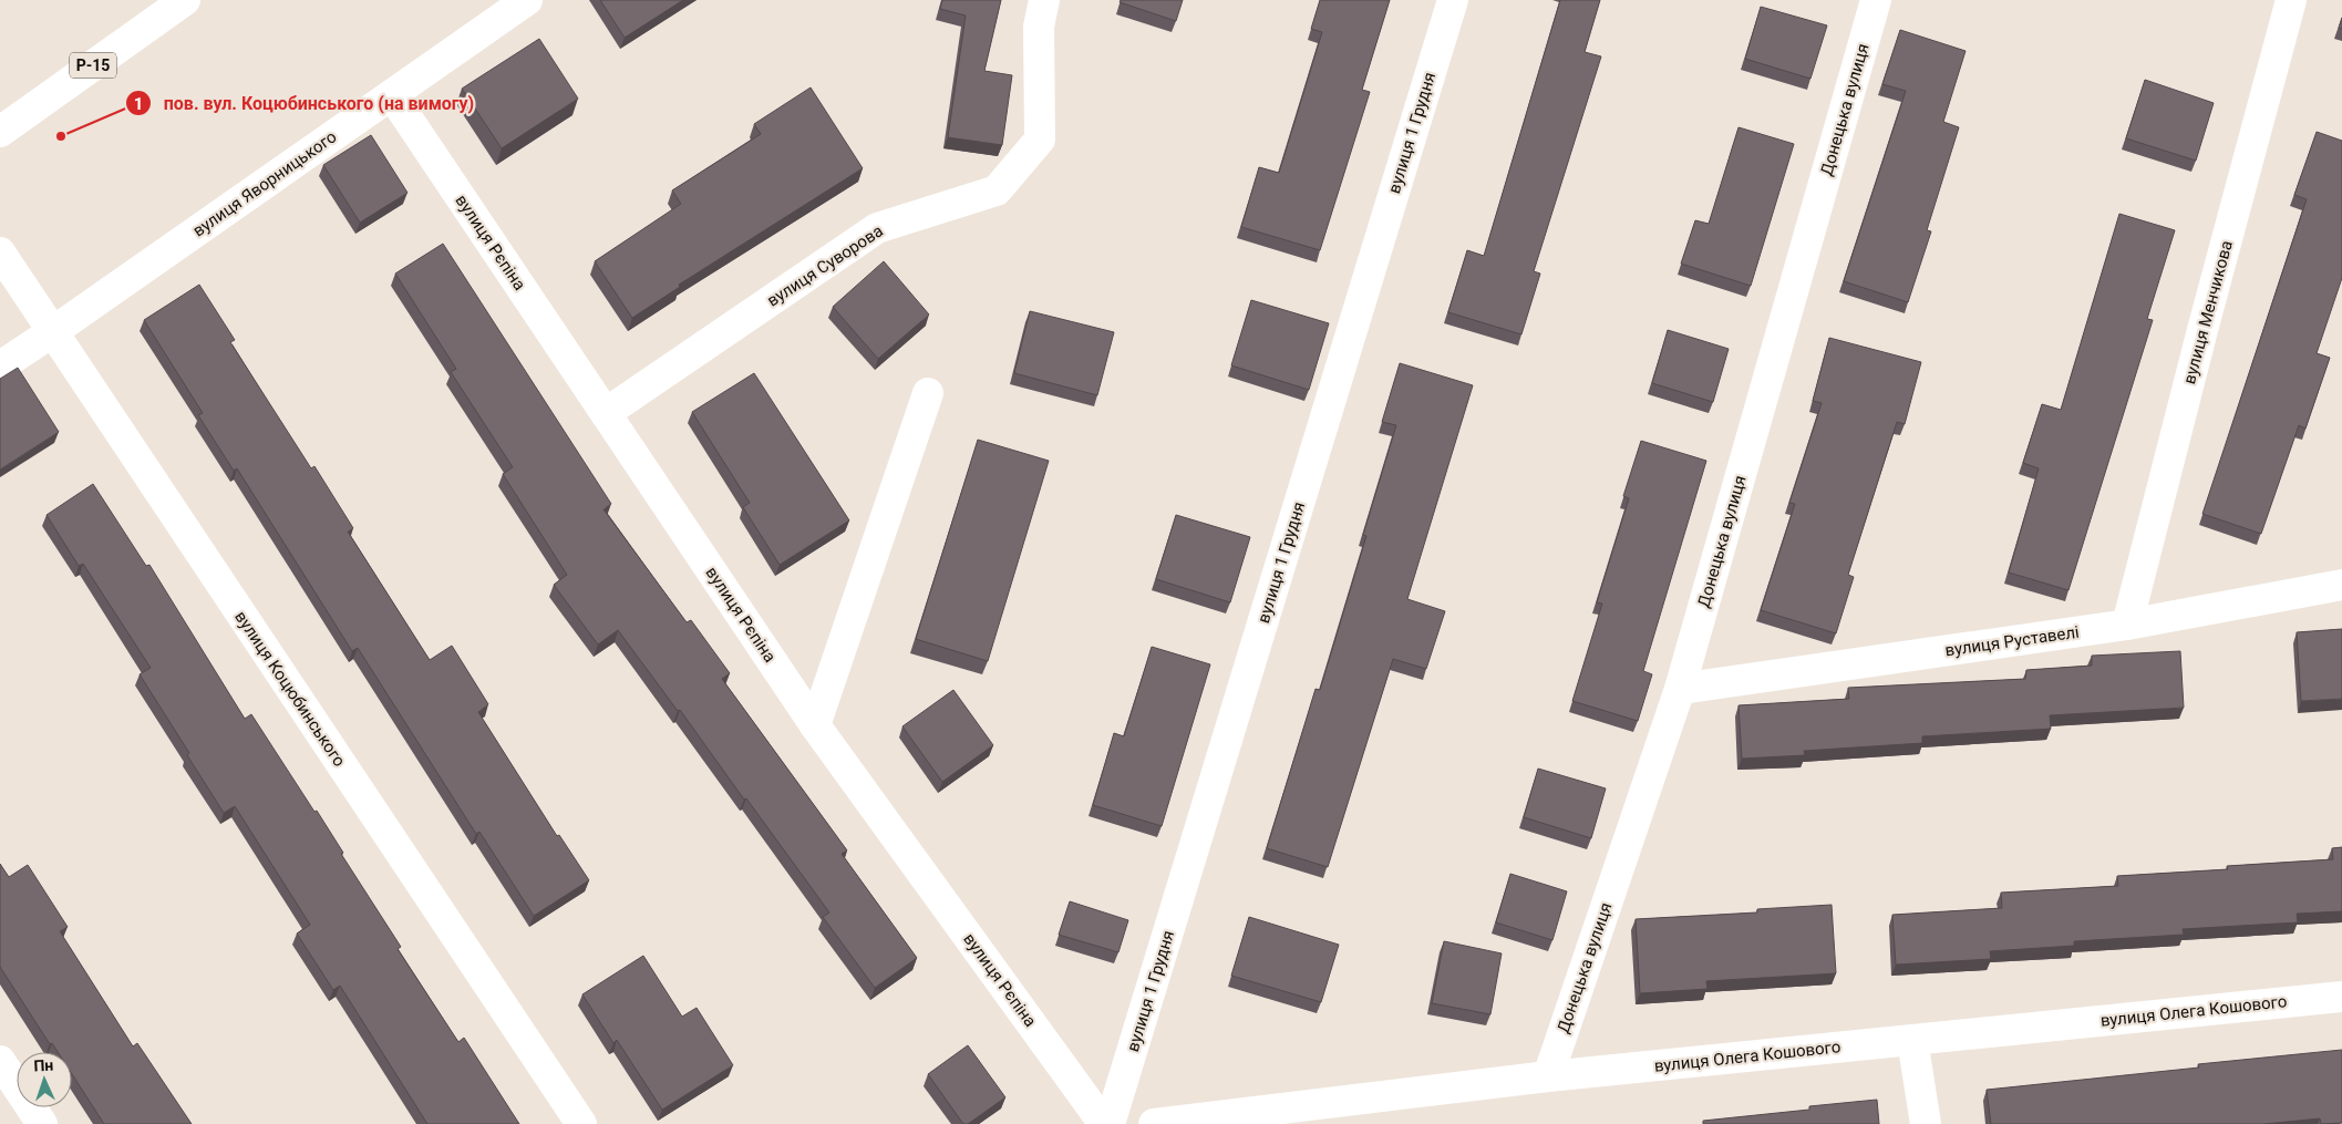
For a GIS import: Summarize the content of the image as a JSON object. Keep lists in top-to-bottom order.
{
  "streets": {
    "street": [
      "Р-15",
      "Донецька вулиця",
      "вулиця 1 Грудня",
      "вулиця Яворницького",
      "вулиця Рєпіна",
      "вулиця Суворова",
      "вулиця Менчикова",
      "вулиця Руставелі",
      "вулиця Коцюбинського",
      "вулиця Олега Кошового"
    ]
  },
  "crossings": [
    ["Донецька вулиця", "вулиця Руставелі"],
    ["Донецька вулиця", "вулиця Олега Кошового"],
    ["вулиця Яворницького", "вулиця Рєпіна"],
    ["вулиця Яворницького", "вулиця Коцюбинського"],
    ["вулиця Рєпіна", "вулиця Суворова"],
    ["вулиця Менчикова", "вулиця Руставелі"]
  ],
  "places": ["пов. вул. Коцюбинського (на вимогу)"],
  "north": "top"
}
